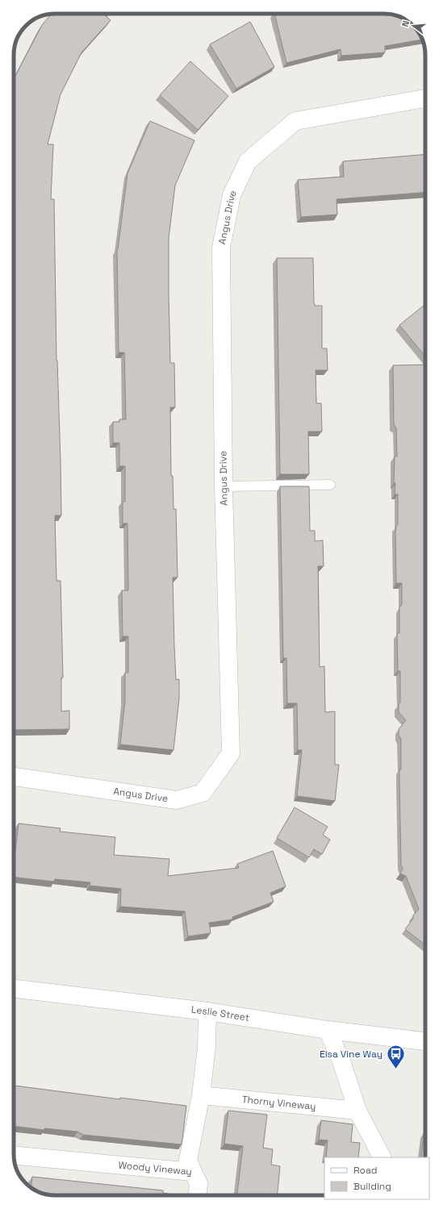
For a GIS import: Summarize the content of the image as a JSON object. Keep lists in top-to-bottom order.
{
  "streets": {
    "street": [
      "Angus Drive",
      "Leslie Street",
      "Thorny Vineway",
      "Woody Vineway"
    ]
  },
  "crossings": [
    ["Leslie Street", "Woody Vineway"],
    ["Thorny Vineway", "Woody Vineway"]
  ],
  "places": {
    "bus stop": ["Elsa Vine Way"]
  },
  "legend": ["Road", "Building"],
  "north": "left"
}
